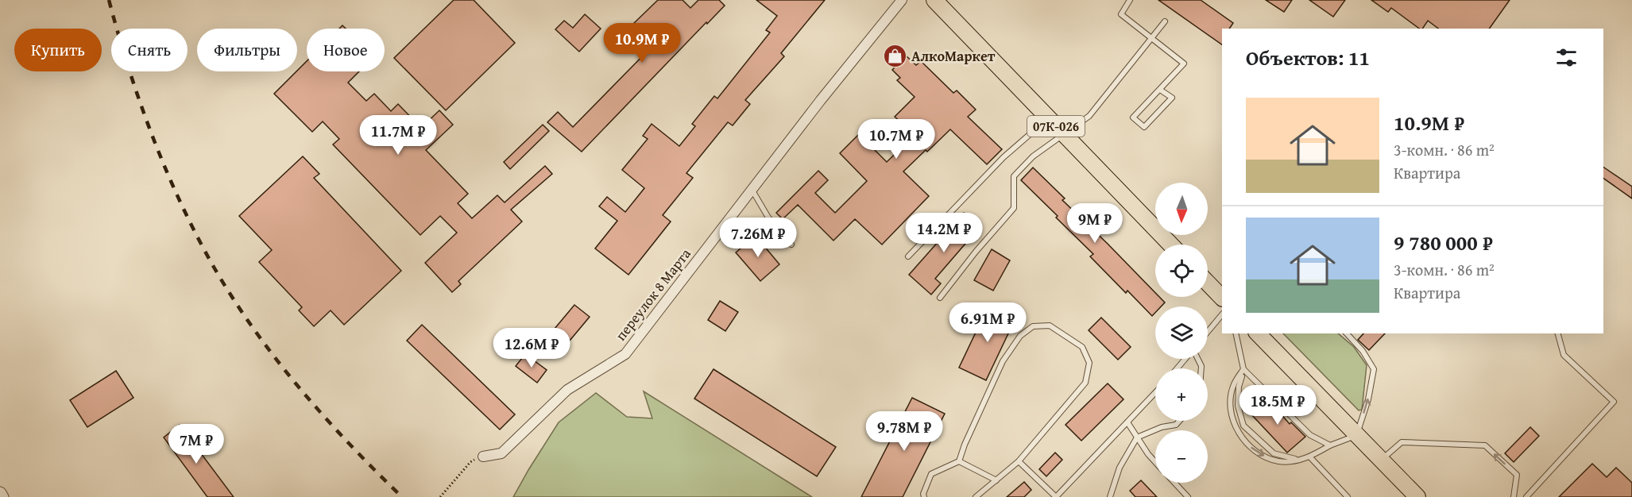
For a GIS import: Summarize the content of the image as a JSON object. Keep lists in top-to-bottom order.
{
  "streets": {
    "main road": ["07К-026"],
    "street": ["переулок 8 Марта"]
  },
  "places": {
    "shop": ["АлкоМаркет"]
  },
  "north": "bottom",
  "page": {
    "price": [
      "10.9M ₽",
      "11.7M ₽",
      "10.7M ₽",
      "9M ₽",
      "14.2M ₽",
      "7.26M ₽",
      "6.91M ₽",
      "12.6M ₽",
      "18.5M ₽",
      "9.78M ₽",
      "7M ₽"
    ],
    "chip": [
      "Купить",
      "Снять",
      "Фильтры",
      "Новое"
    ],
    "heading": "Объектов: 11",
    "list": [
      {
        "name": "10.9M ₽",
        "note": "3-комн. · 86 m² · Квартира"
      },
      {
        "name": "9 780 000 ₽",
        "note": "3-комн. · 86 m² · Квартира"
      }
    ],
    "map_buttons": ["+", "−"]
  }
}
